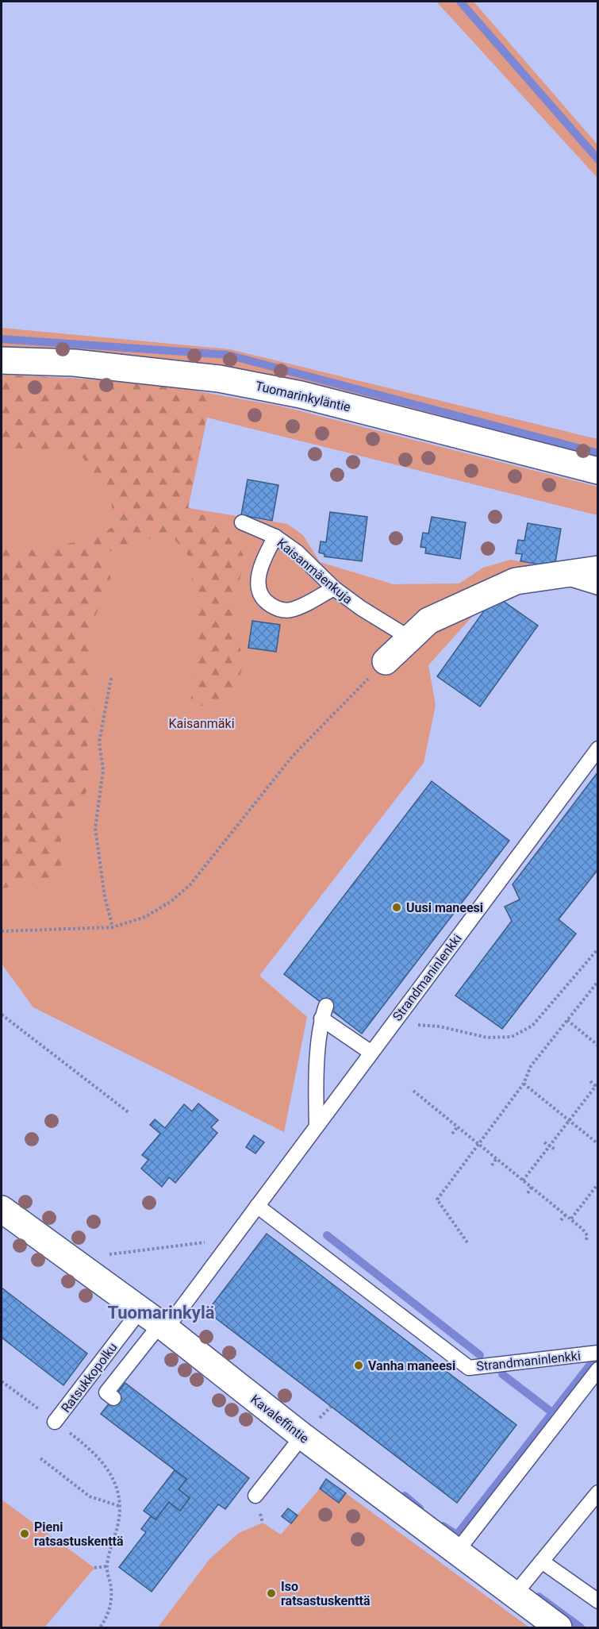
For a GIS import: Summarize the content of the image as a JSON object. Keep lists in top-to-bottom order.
{
  "streets": {
    "street": ["Tuomarinkyläntie", "Kavaleffintie"],
    "lane": ["Kaisanmäenkuja", "Strandmaninlenkki", "Ratsukkopolku"]
  },
  "crossings": [
    ["Strandmaninlenkki", "Ratsukkopolku"],
    ["Strandmaninlenkki", "Kavaleffintie"],
    ["Ratsukkopolku", "Kavaleffintie"]
  ],
  "districts": ["Tuomarinkylä"],
  "parks": ["Kaisanmäki"],
  "places": [
    "Uusi maneesi",
    "Vanha maneesi",
    "Pieni ratsastuskenttä",
    "Iso ratsastuskenttä"
  ]
}
